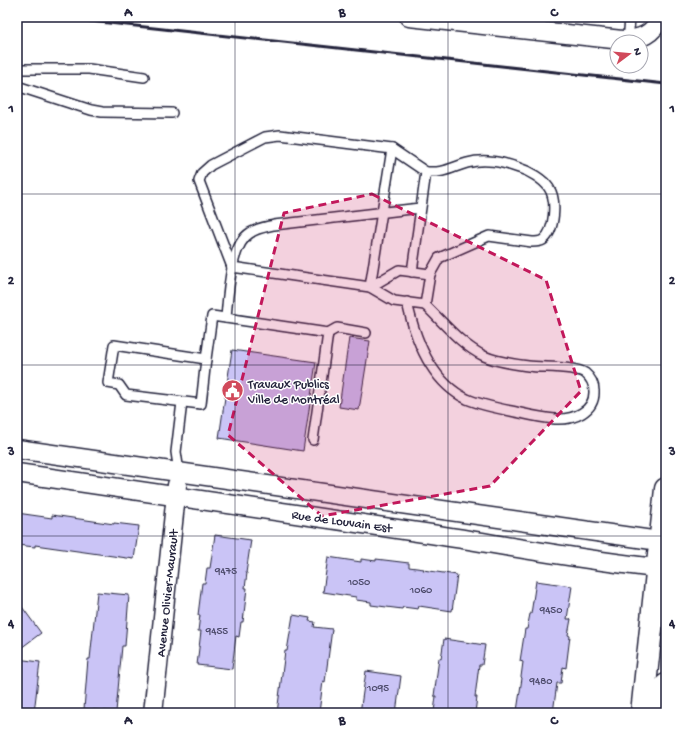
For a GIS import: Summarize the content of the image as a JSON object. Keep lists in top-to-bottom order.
{
  "streets": {
    "street": ["Rue de Louvain Est", "Avenue Olivier-Maurault"]
  },
  "crossings": [
    ["Rue de Louvain Est", "Avenue Olivier-Maurault"]
  ],
  "places": {
    "public building": ["Travaux Publics Ville de Montréal"]
  },
  "house_numbers": [
    "9475",
    "1050",
    "1060",
    "9450",
    "9455",
    "9480",
    "1095"
  ],
  "north": "right",
  "grid": {
    "columns": ["A", "B", "C"],
    "rows": [
      "1",
      "2",
      "3",
      "4"
    ]
  }
}
